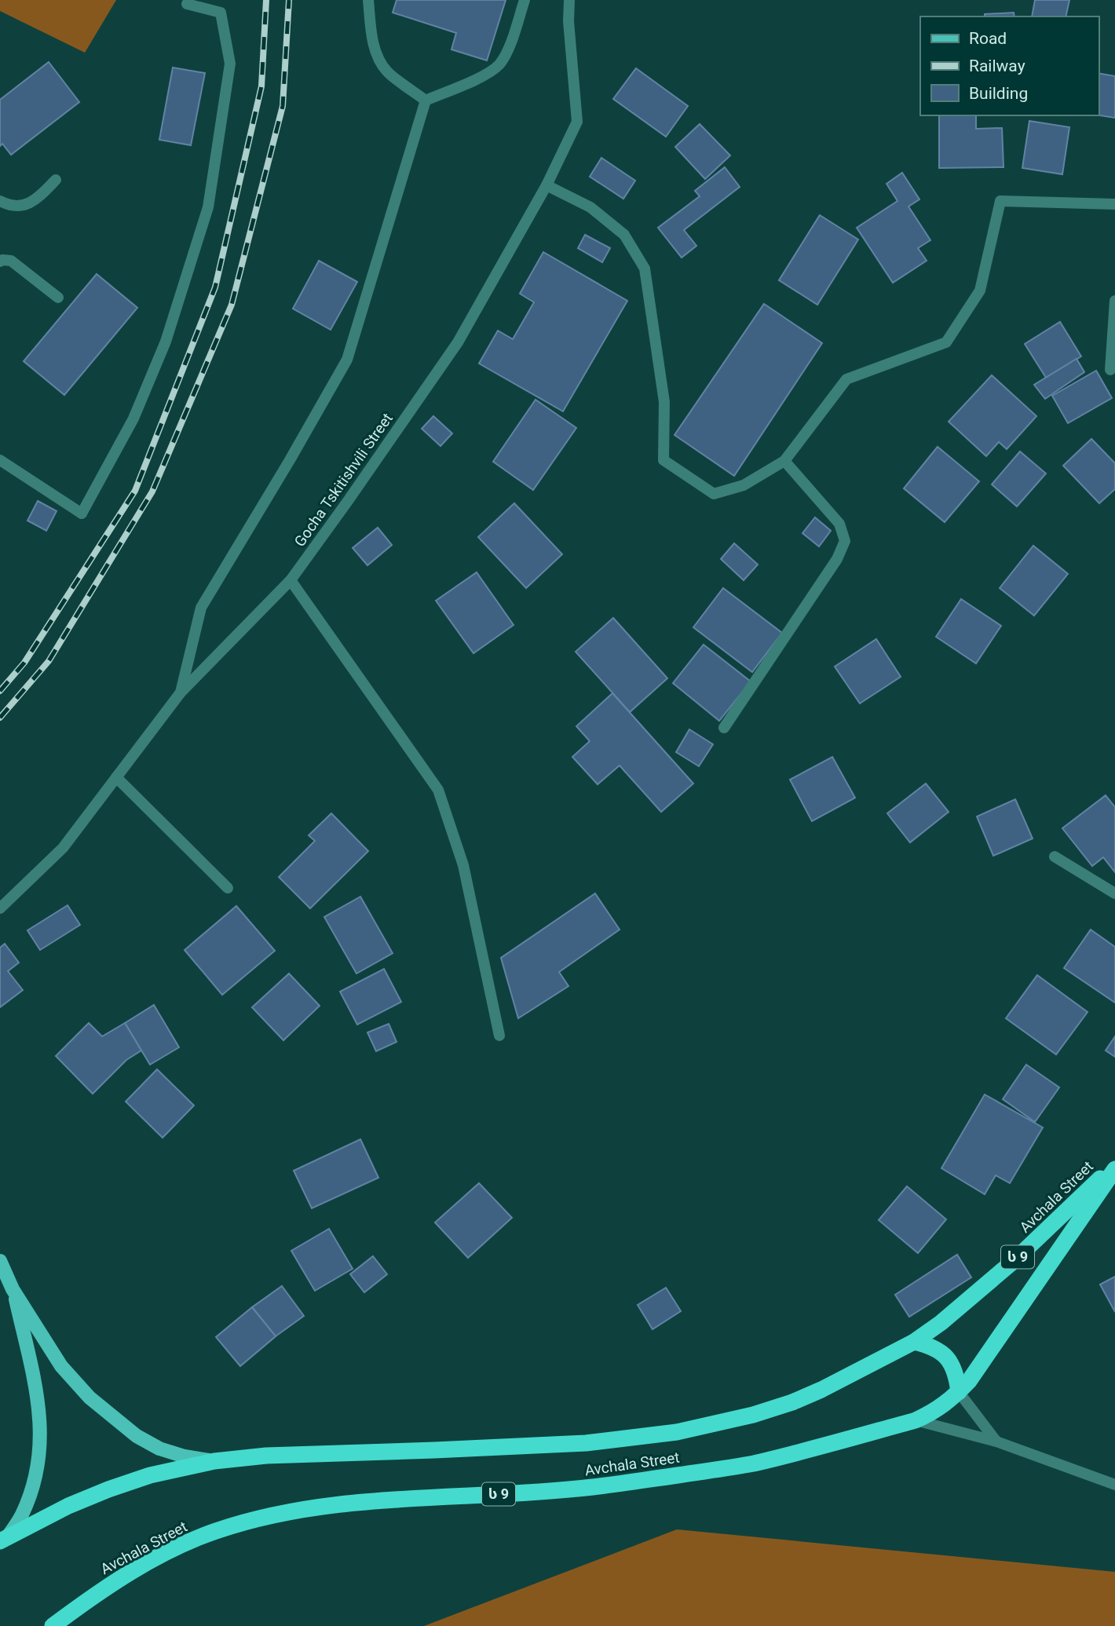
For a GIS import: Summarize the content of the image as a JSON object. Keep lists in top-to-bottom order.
{
  "streets": {
    "highway": ["Avchala Street", "ს 9"],
    "street": ["Gocha Tskitishvili Street"]
  },
  "legend": ["Road", "Railway", "Building"]
}
